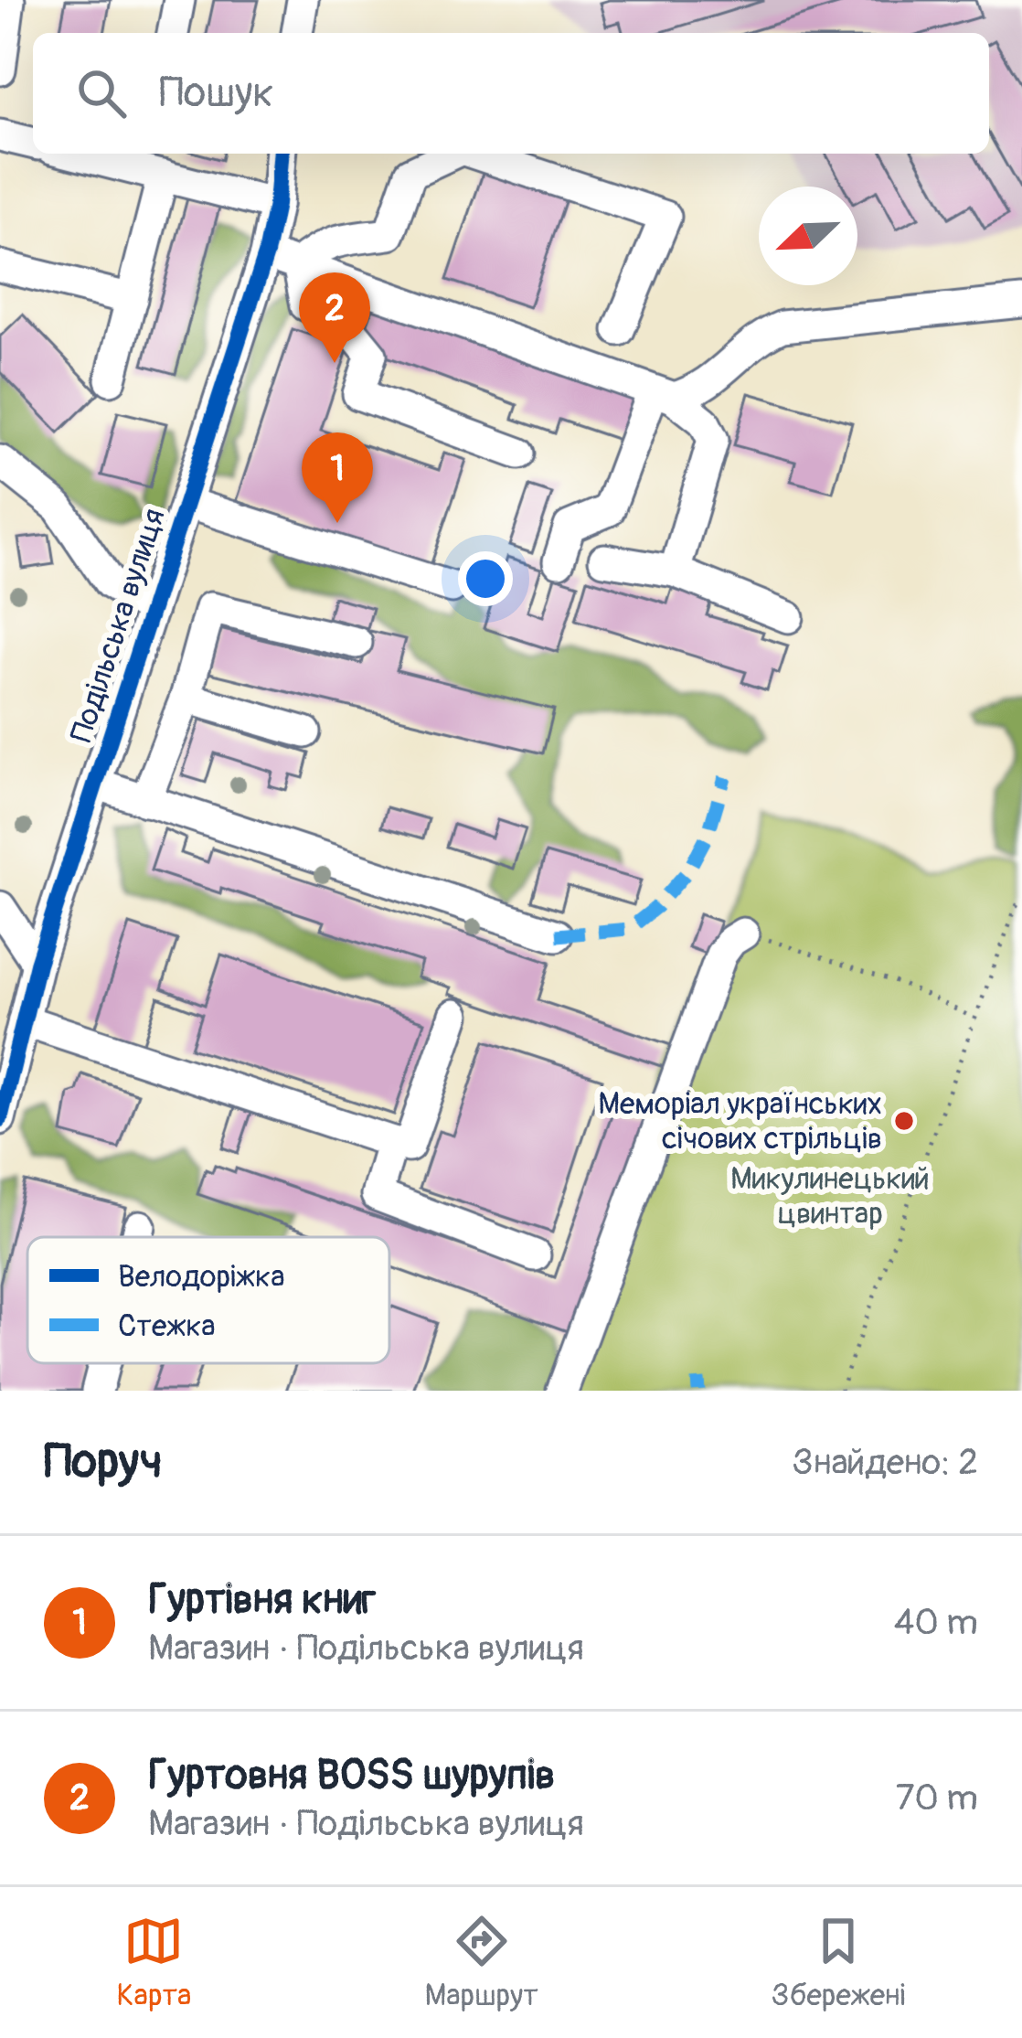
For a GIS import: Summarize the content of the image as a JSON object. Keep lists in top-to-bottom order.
{
  "streets": {
    "street": ["Подільська вулиця"]
  },
  "parks": ["Микулинецький цвинтар"],
  "places": ["Меморіал українських січових стрільців"],
  "legend": ["Велодоріжка", "Стежка"],
  "north": "bottom left",
  "page": {
    "search": "Пошук",
    "pins": ["2", "1"],
    "heading": ["Поруч", "Знайдено: 2"],
    "list": [
      {
        "mark": "1",
        "name": "Гуртівня книг",
        "note": "Магазин · Подільська вулиця",
        "value": "40 m"
      },
      {
        "mark": "2",
        "name": "Гуртовня BOSS шурупів",
        "note": "Магазин · Подільська вулиця",
        "value": "70 m"
      }
    ],
    "nav": ["Карта", "Маршрут", "Збережені"]
  }
}
